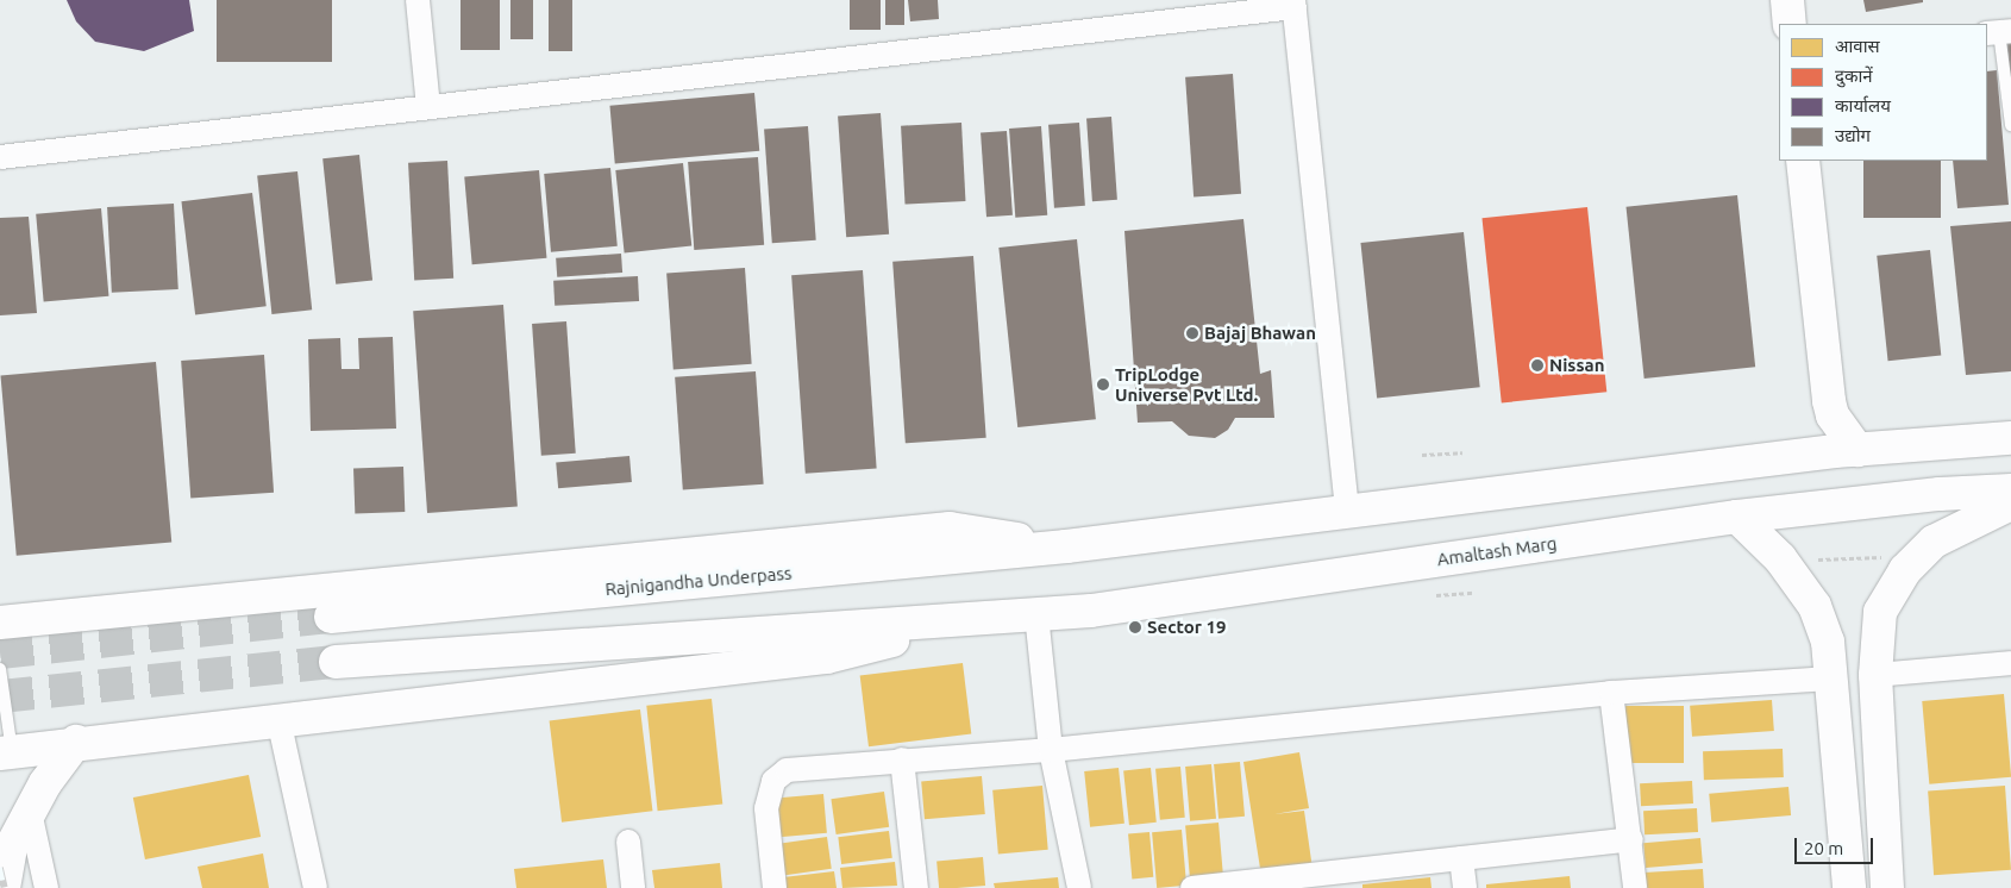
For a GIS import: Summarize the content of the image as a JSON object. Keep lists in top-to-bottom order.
{
  "streets": {
    "main road": ["Amaltash Marg", "Rajnigandha Underpass"]
  },
  "places": [
    "Bajaj Bhawan",
    "Nissan",
    "TripLodge Universe Pvt Ltd.",
    "Sector 19"
  ],
  "legend": [
    "आवास",
    "दुकानें",
    "कार्यालय",
    "उद्योग"
  ],
  "scale_bar": "20 m"
}
